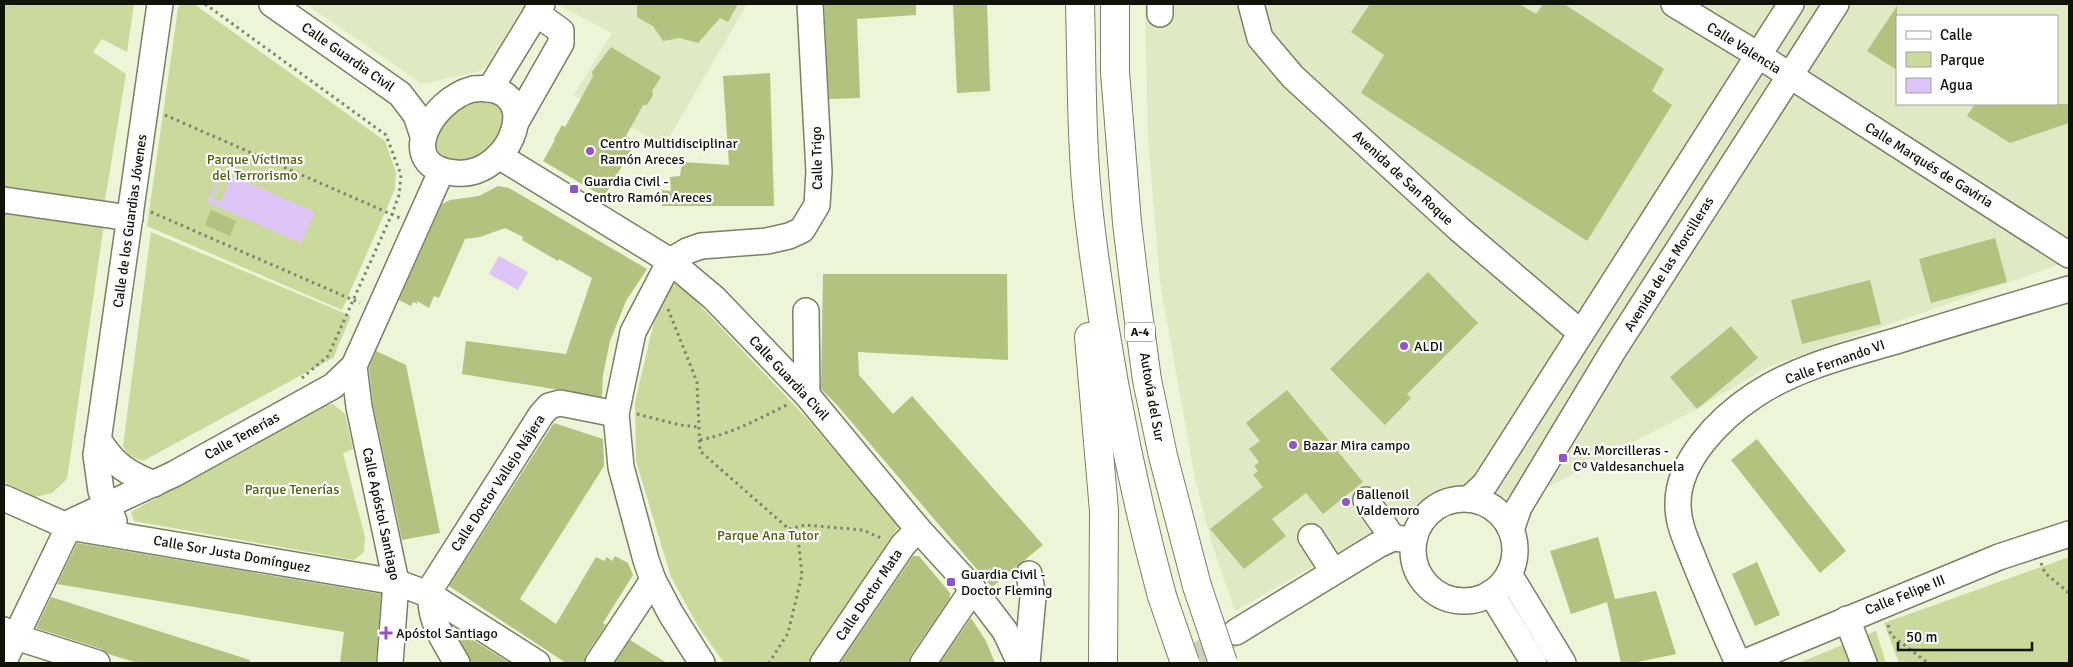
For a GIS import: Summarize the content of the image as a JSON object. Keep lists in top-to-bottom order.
{
  "streets": {
    "highway": ["A-4", "Autovía del Sur"],
    "street": [
      "Calle Valencia",
      "Calle Guardia Civil",
      "Calle Trigo",
      "Calle Marqués de Gaviria",
      "Avenida de San Roque",
      "Calle de los Guardias Jóvenes",
      "Avenida de las Morcilleras",
      "Calle Fernando VI",
      "Calle Tenerías",
      "Calle Doctor Vallejo Nájera",
      "Calle Apóstol Santiago",
      "Calle Sor Justa Domínguez",
      "Calle Doctor Mata",
      "Calle Felipe III"
    ]
  },
  "crossings": [
    ["Calle Valencia", "Calle Marqués de Gaviria"],
    ["Calle Valencia", "Avenida de las Morcilleras"],
    ["Calle Guardia Civil", "Calle Trigo"],
    ["Calle Guardia Civil", "Calle Tenerías"],
    ["Calle Guardia Civil", "Calle Doctor Mata"],
    ["Calle Marqués de Gaviria", "Avenida de las Morcilleras"],
    ["Calle de los Guardias Jóvenes", "Calle Tenerías"],
    ["Calle de los Guardias Jóvenes", "Calle Sor Justa Domínguez"],
    ["Calle Tenerías", "Calle Apóstol Santiago"],
    ["Calle Tenerías", "Calle Sor Justa Domínguez"],
    ["Calle Apóstol Santiago", "Calle Sor Justa Domínguez"]
  ],
  "parks": ["Parque Víctimas del Terrorismo", "Parque Tenerías", "Parque Ana Tutor"],
  "places": {
    "other": [
      "Centro Multidisciplinar Ramón Areces",
      "ALDI",
      "Bazar Mira campo",
      "Ballenoil Valdemoro"
    ],
    "transit": ["Guardia Civil - Centro Ramón Areces", "Av. Morcilleras - Cº Valdesanchuela", "Guardia Civil - Doctor Fleming"],
    "health": ["Apóstol Santiago"]
  },
  "legend": ["Calle", "Parque", "Agua"],
  "scale_bar": "50 m"
}
